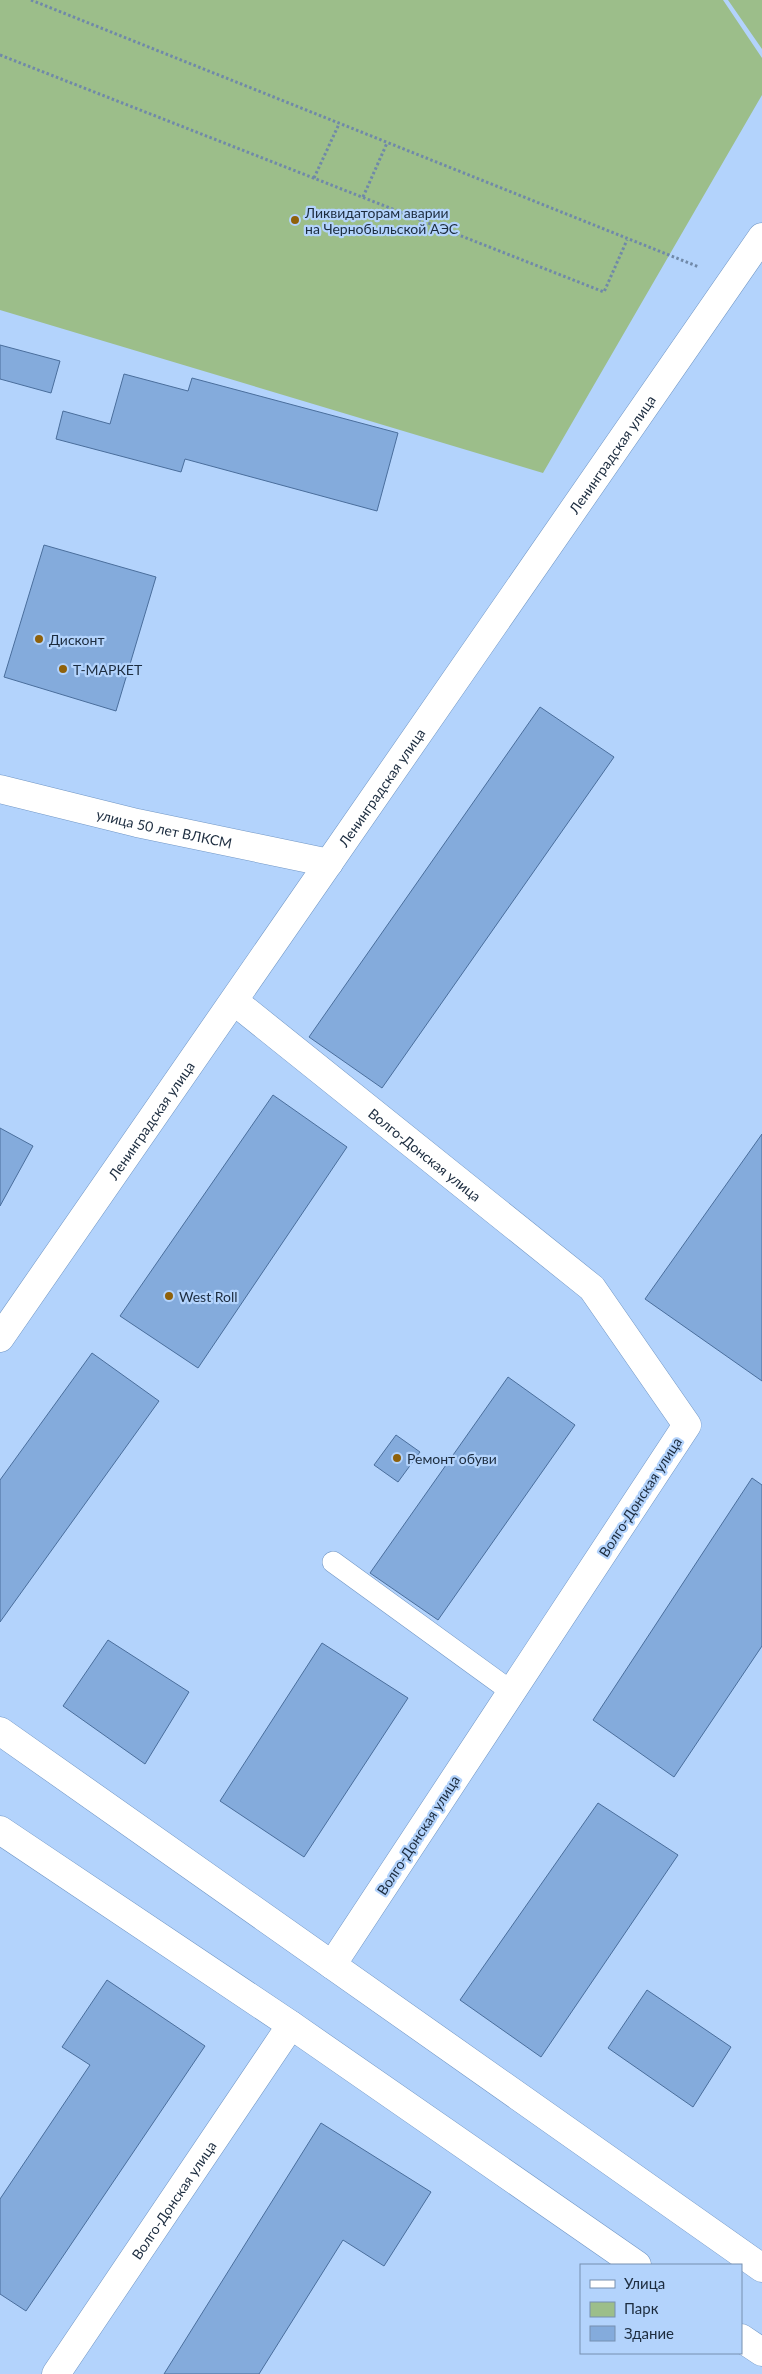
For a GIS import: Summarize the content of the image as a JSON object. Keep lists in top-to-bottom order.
{
  "streets": {
    "street": ["Ленинградская улица", "улица 50 лет ВЛКСМ", "Волго-Донская улица"]
  },
  "crossings": [
    ["Ленинградская улица", "улица 50 лет ВЛКСМ"],
    ["Ленинградская улица", "Волго-Донская улица"]
  ],
  "places": [
    "Ликвидаторам аварии на Чернобыльской АЭС",
    "Дисконт",
    "Т-МАРКЕТ",
    "West Roll",
    "Ремонт обуви"
  ],
  "legend": ["Улица", "Парк", "Здание"]
}
